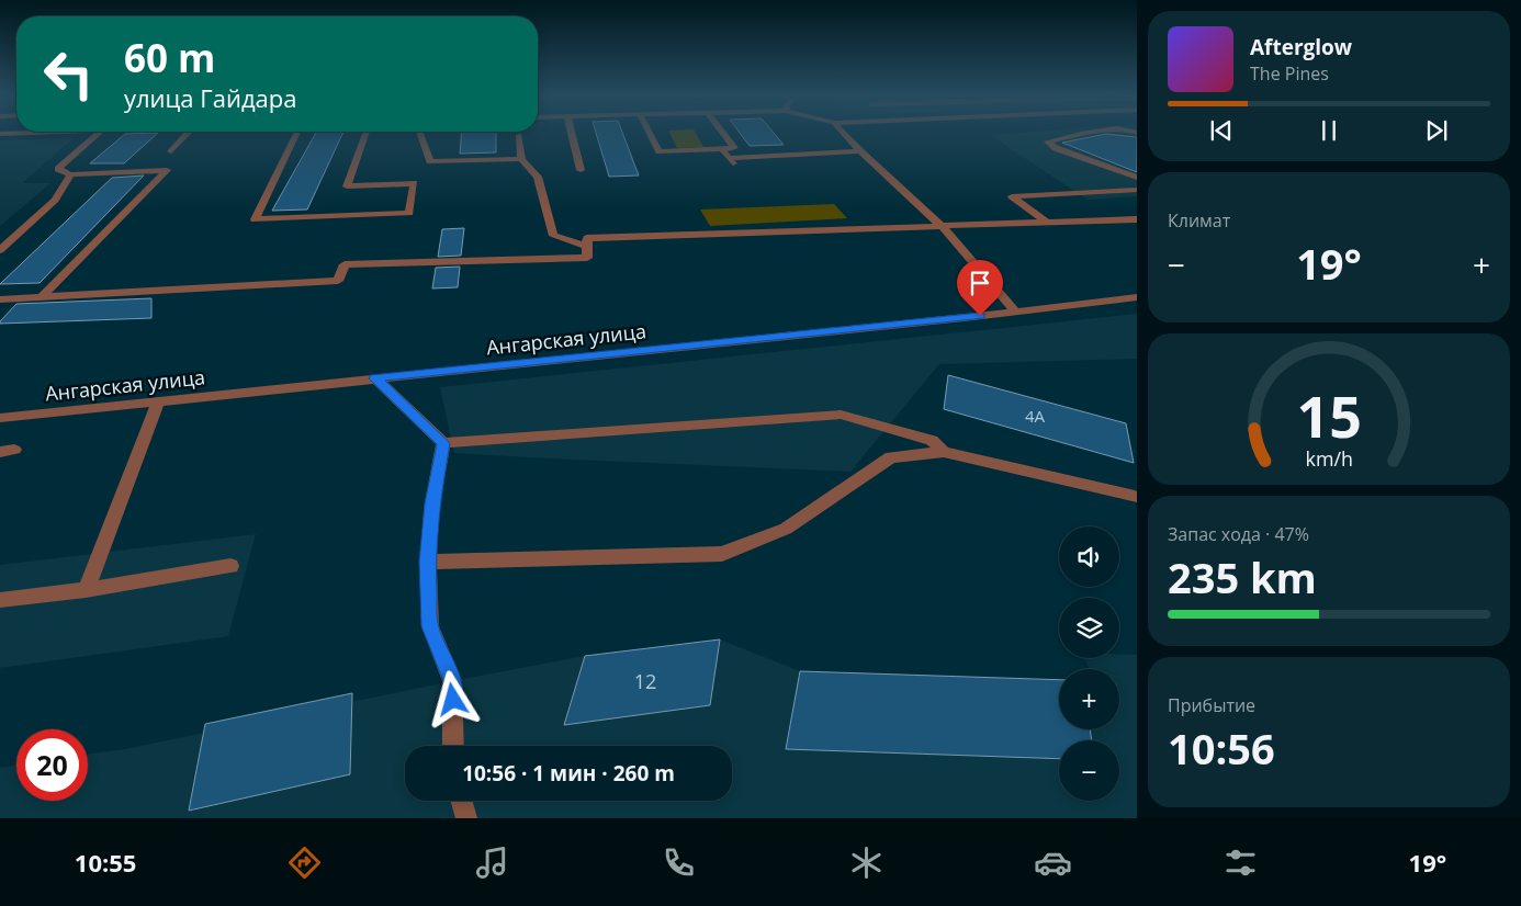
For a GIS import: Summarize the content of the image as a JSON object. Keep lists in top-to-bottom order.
{
  "streets": {
    "street": ["Ангарская улица"]
  },
  "house_numbers": ["4А", "12"],
  "page": {
    "turn": ["60 m", "улица Гайдара"],
    "song": ["Afterglow", "The Pines"],
    "tile": [
      "Климат",
      ["Запас хода · 47%", "235 km"],
      ["Прибытие", "10:56"]
    ],
    "heat": ["−", "19°", "+"],
    "map_buttons": ["+", "−"],
    "limit": "20",
    "trip": "10:56 · 1 мин · 260 m",
    "tabs": ["10:55", "19°"],
    "gauge": ["15", "km/h"]
  }
}
